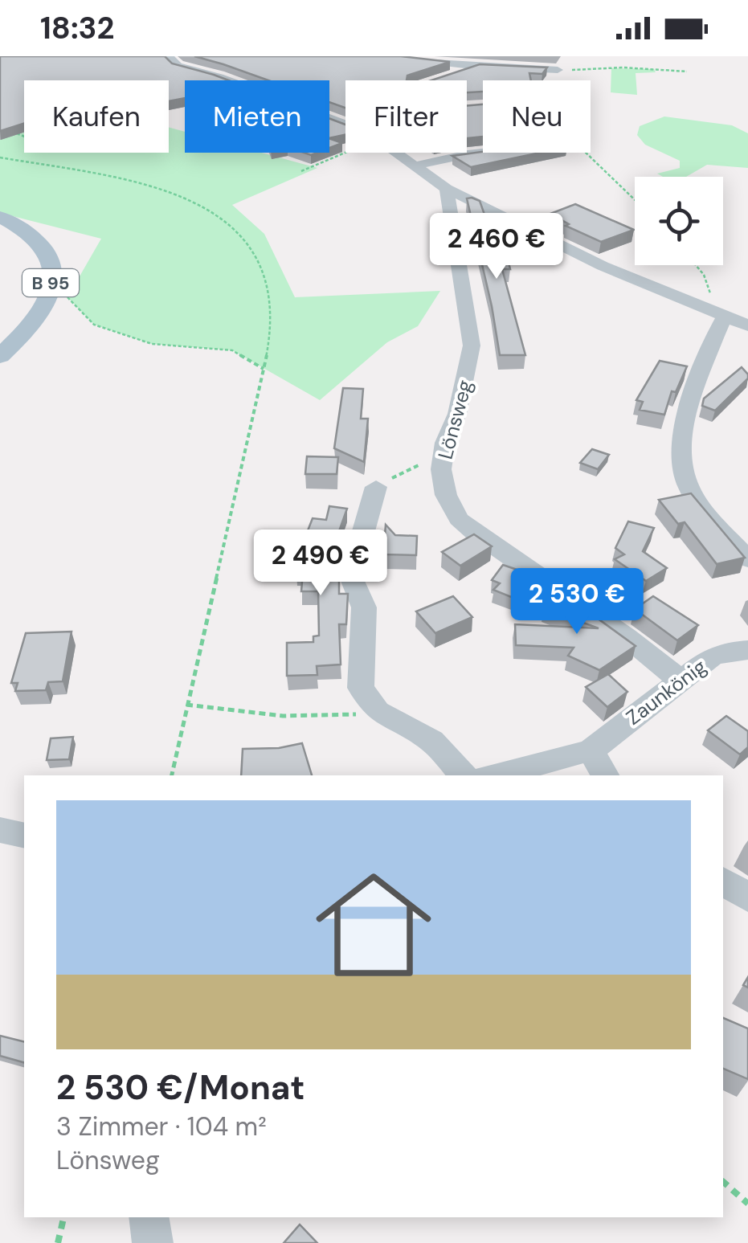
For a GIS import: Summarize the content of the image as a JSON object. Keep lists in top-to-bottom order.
{
  "streets": {
    "main road": ["B 95"],
    "street": ["Lönsweg", "Zaunkönig"]
  },
  "crossings": [
    ["Lönsweg", "Zaunkönig"]
  ],
  "page": {
    "status": "18:32",
    "chip": [
      "Kaufen",
      "Mieten",
      "Filter",
      "Neu"
    ],
    "price": ["2 460 €", "2 490 €", "2 530 €"],
    "list": [
      {
        "name": "2 530 €/Monat",
        "note": "3 Zimmer · 104 m² · Lönsweg"
      }
    ]
  }
}
